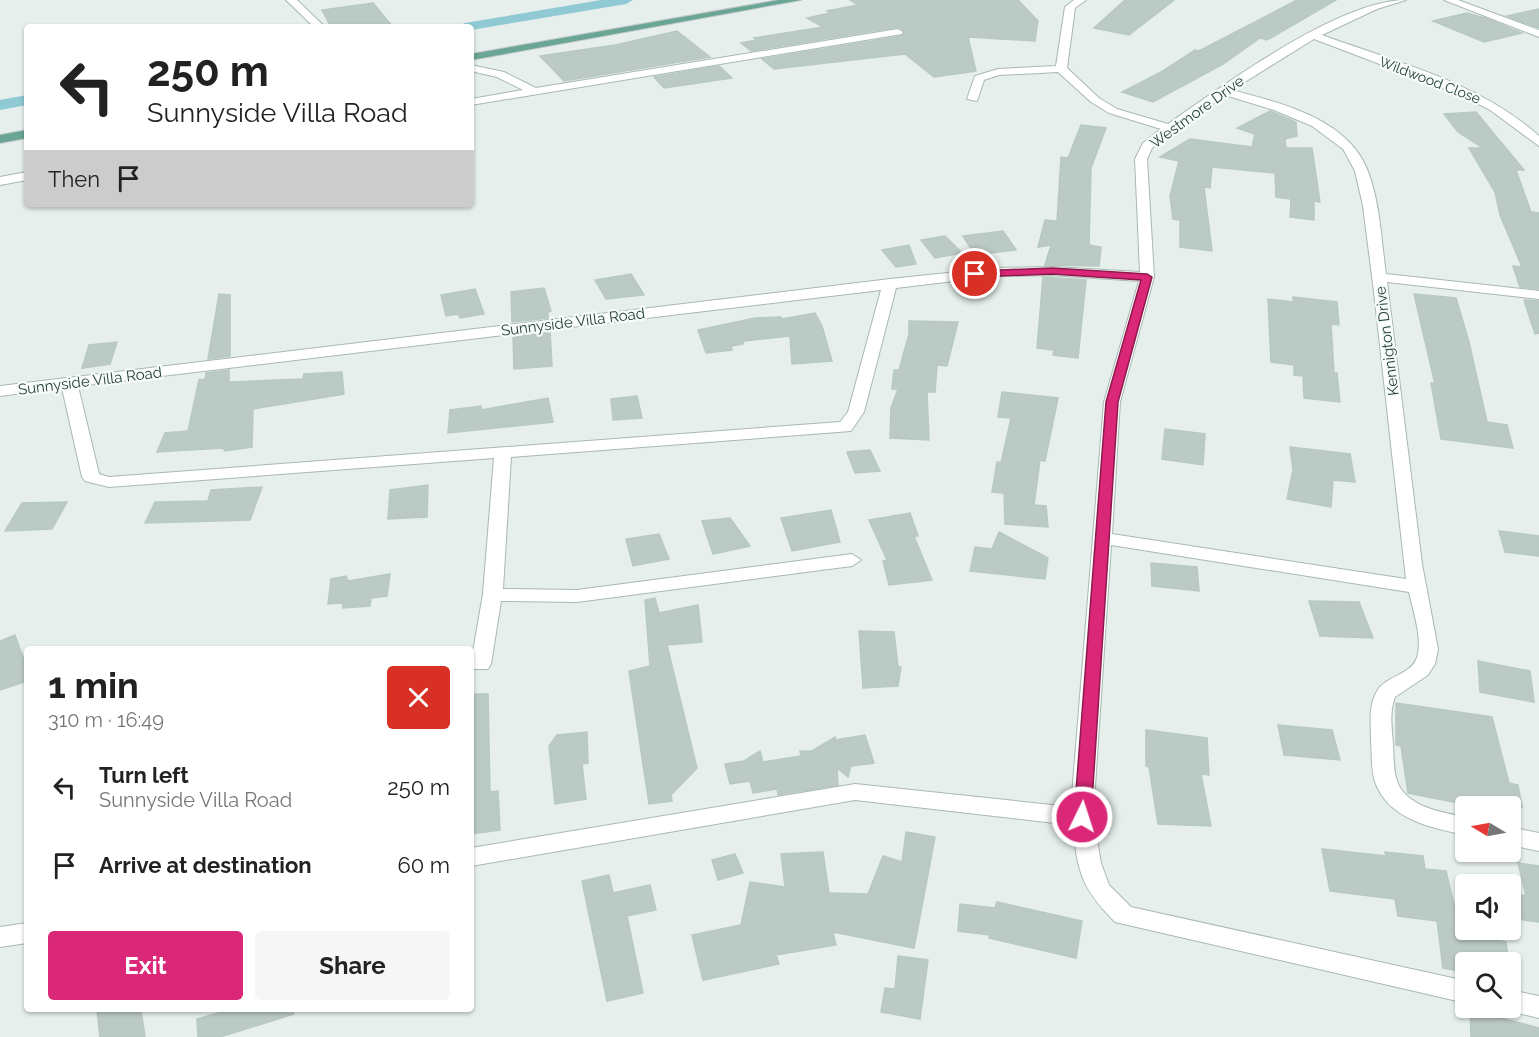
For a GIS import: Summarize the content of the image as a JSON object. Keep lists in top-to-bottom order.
{
  "streets": {
    "street": [
      "Wildwood Close",
      "Westmore Drive",
      "Sunnyside Villa Road",
      "Kennigton Drive"
    ]
  },
  "crossings": [
    ["Wildwood Close", "Westmore Drive"],
    ["Westmore Drive", "Sunnyside Villa Road"],
    ["Westmore Drive", "Kennigton Drive"]
  ],
  "north": "left",
  "page": {
    "turn": ["250 m", "Sunnyside Villa Road"],
    "then": "Then",
    "heading": ["1 min", "310 m · 16:49"],
    "list": [
      {
        "name": "Turn left",
        "note": "Sunnyside Villa Road",
        "value": "250 m"
      },
      {
        "name": "Arrive at destination",
        "value": "60 m"
      }
    ],
    "buttons": ["Exit", "Share"]
  }
}
